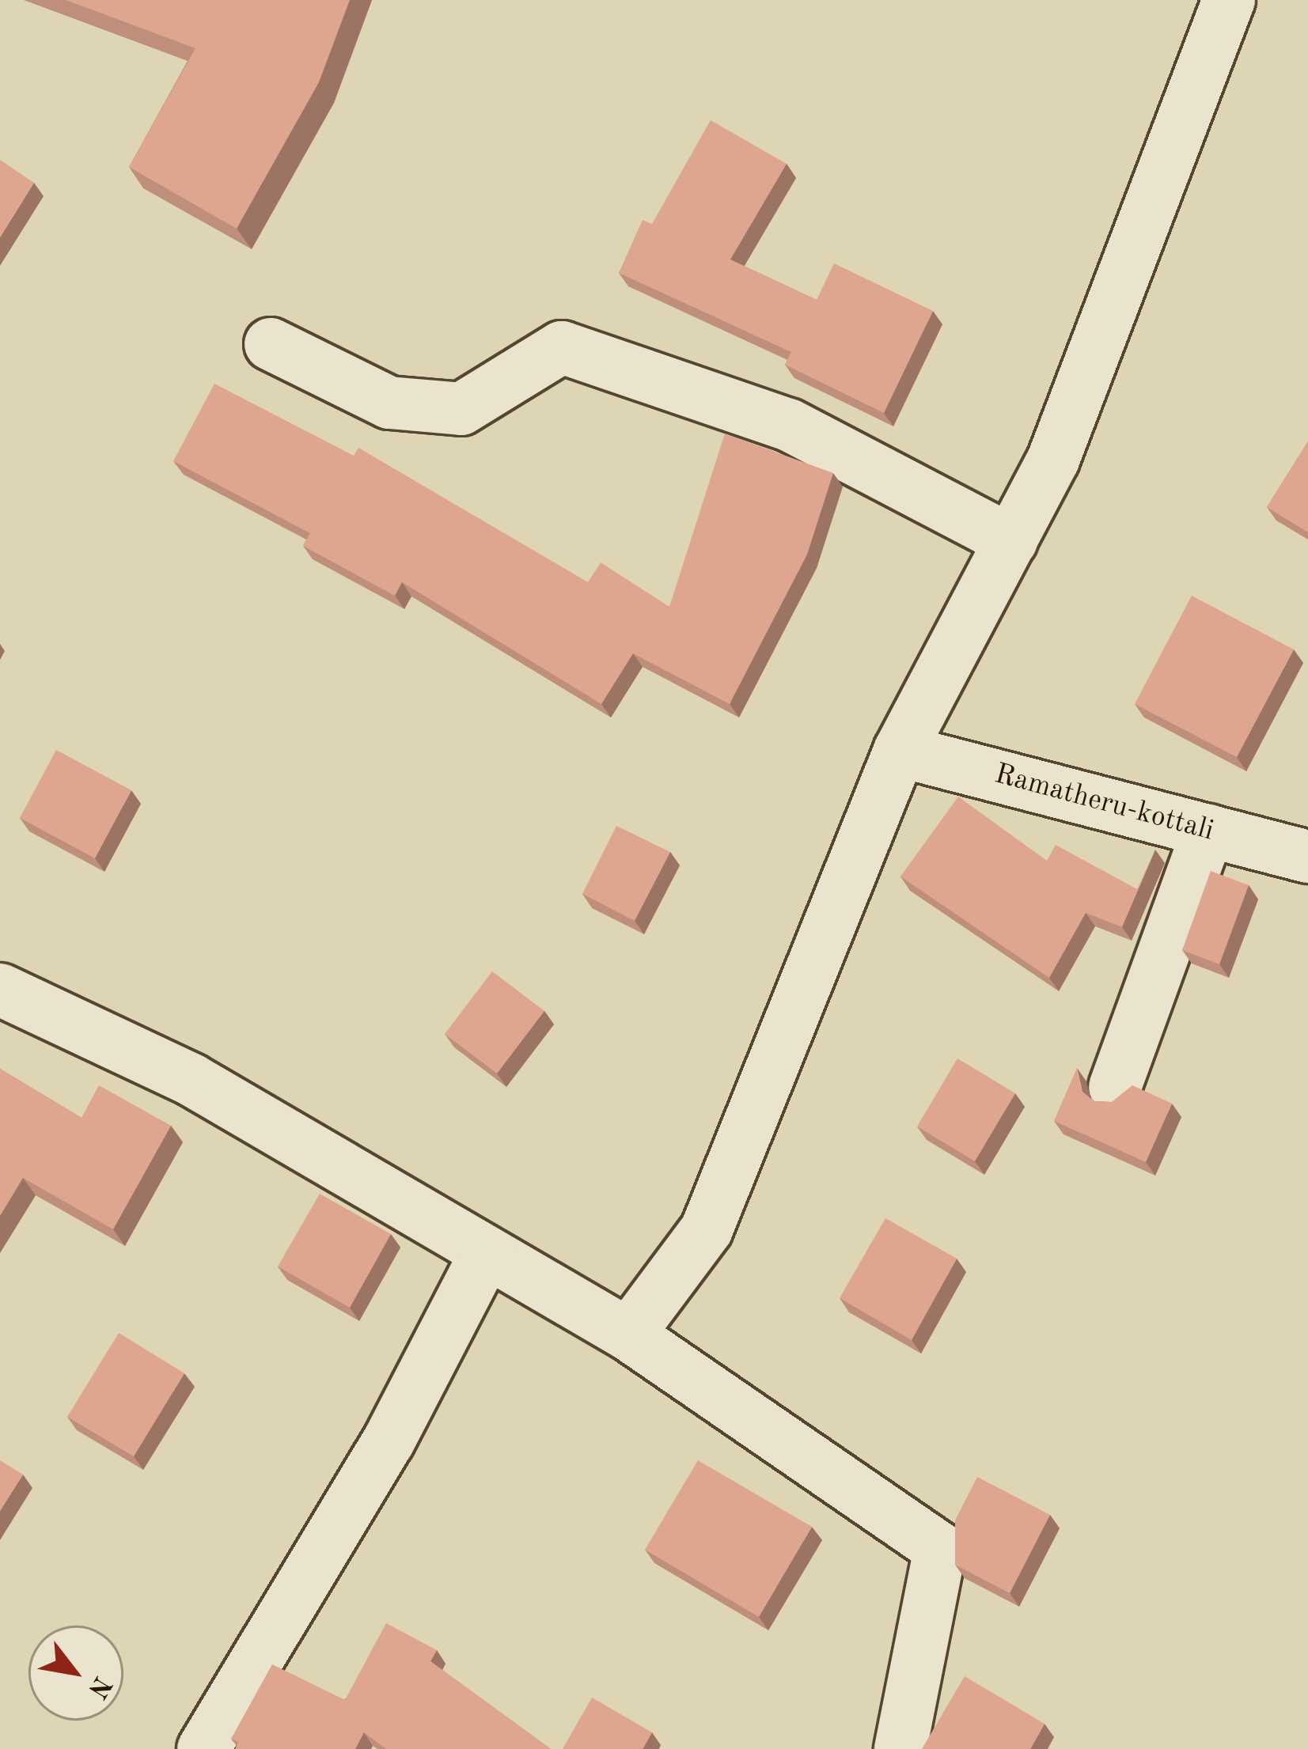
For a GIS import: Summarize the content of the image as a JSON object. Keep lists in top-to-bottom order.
{
  "streets": {
    "street": ["Ramatheru-kottali"]
  },
  "north": "bottom right"
}
